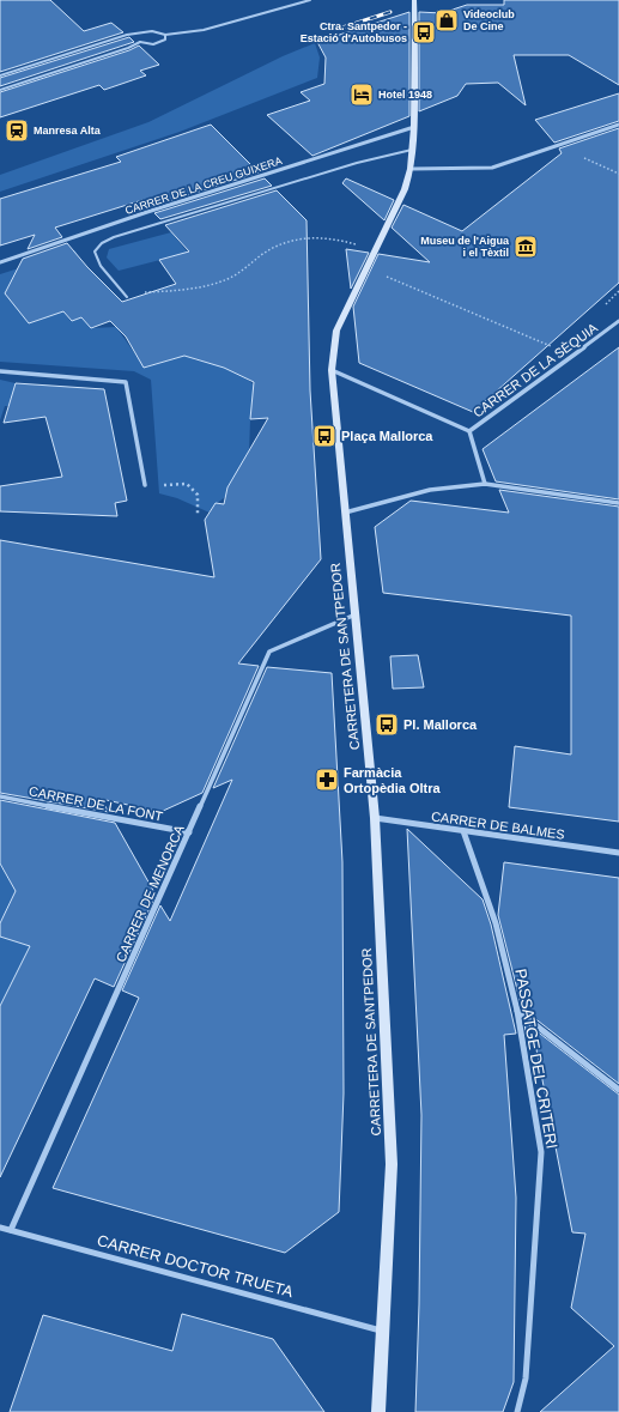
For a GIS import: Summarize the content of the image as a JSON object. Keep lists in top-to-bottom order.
{
  "streets": {
    "street": [
      "CARRER DE LA CREU GUIXERA",
      "CARRER DE LA SÈQUIA",
      "CARRETERA DE SANTPEDOR",
      "CARRER DE LA FONT",
      "CARRER DE BALMES",
      "CARRER DE MENORCA",
      "PASSATGE DEL CRITERI",
      "CARRER DOCTOR TRUETA"
    ]
  },
  "crossings": [
    ["CARRER DE LA CREU GUIXERA", "CARRETERA DE SANTPEDOR"],
    ["CARRER DE LA SÈQUIA", "CARRETERA DE SANTPEDOR"],
    ["CARRETERA DE SANTPEDOR", "CARRER DE BALMES"],
    ["CARRETERA DE SANTPEDOR", "CARRER DE MENORCA"],
    ["CARRETERA DE SANTPEDOR", "CARRER DOCTOR TRUETA"],
    ["CARRER DE LA FONT", "CARRER DE MENORCA"],
    ["CARRER DE BALMES", "PASSATGE DEL CRITERI"],
    ["CARRER DE MENORCA", "CARRER DOCTOR TRUETA"]
  ],
  "places": {
    "shop": ["Videoclub De Cine"],
    "bus stop": ["Ctra. Santpedor - Estació d'Autobusos", "Plaça Mallorca", "Pl. Mallorca"],
    "hotel": ["Hotel 1948"],
    "station": ["Manresa Alta"],
    "museum": ["Museu de l'Aigua i el Tèxtil"],
    "pharmacy": ["Farmàcia Ortopèdia Oltra"]
  }
}
